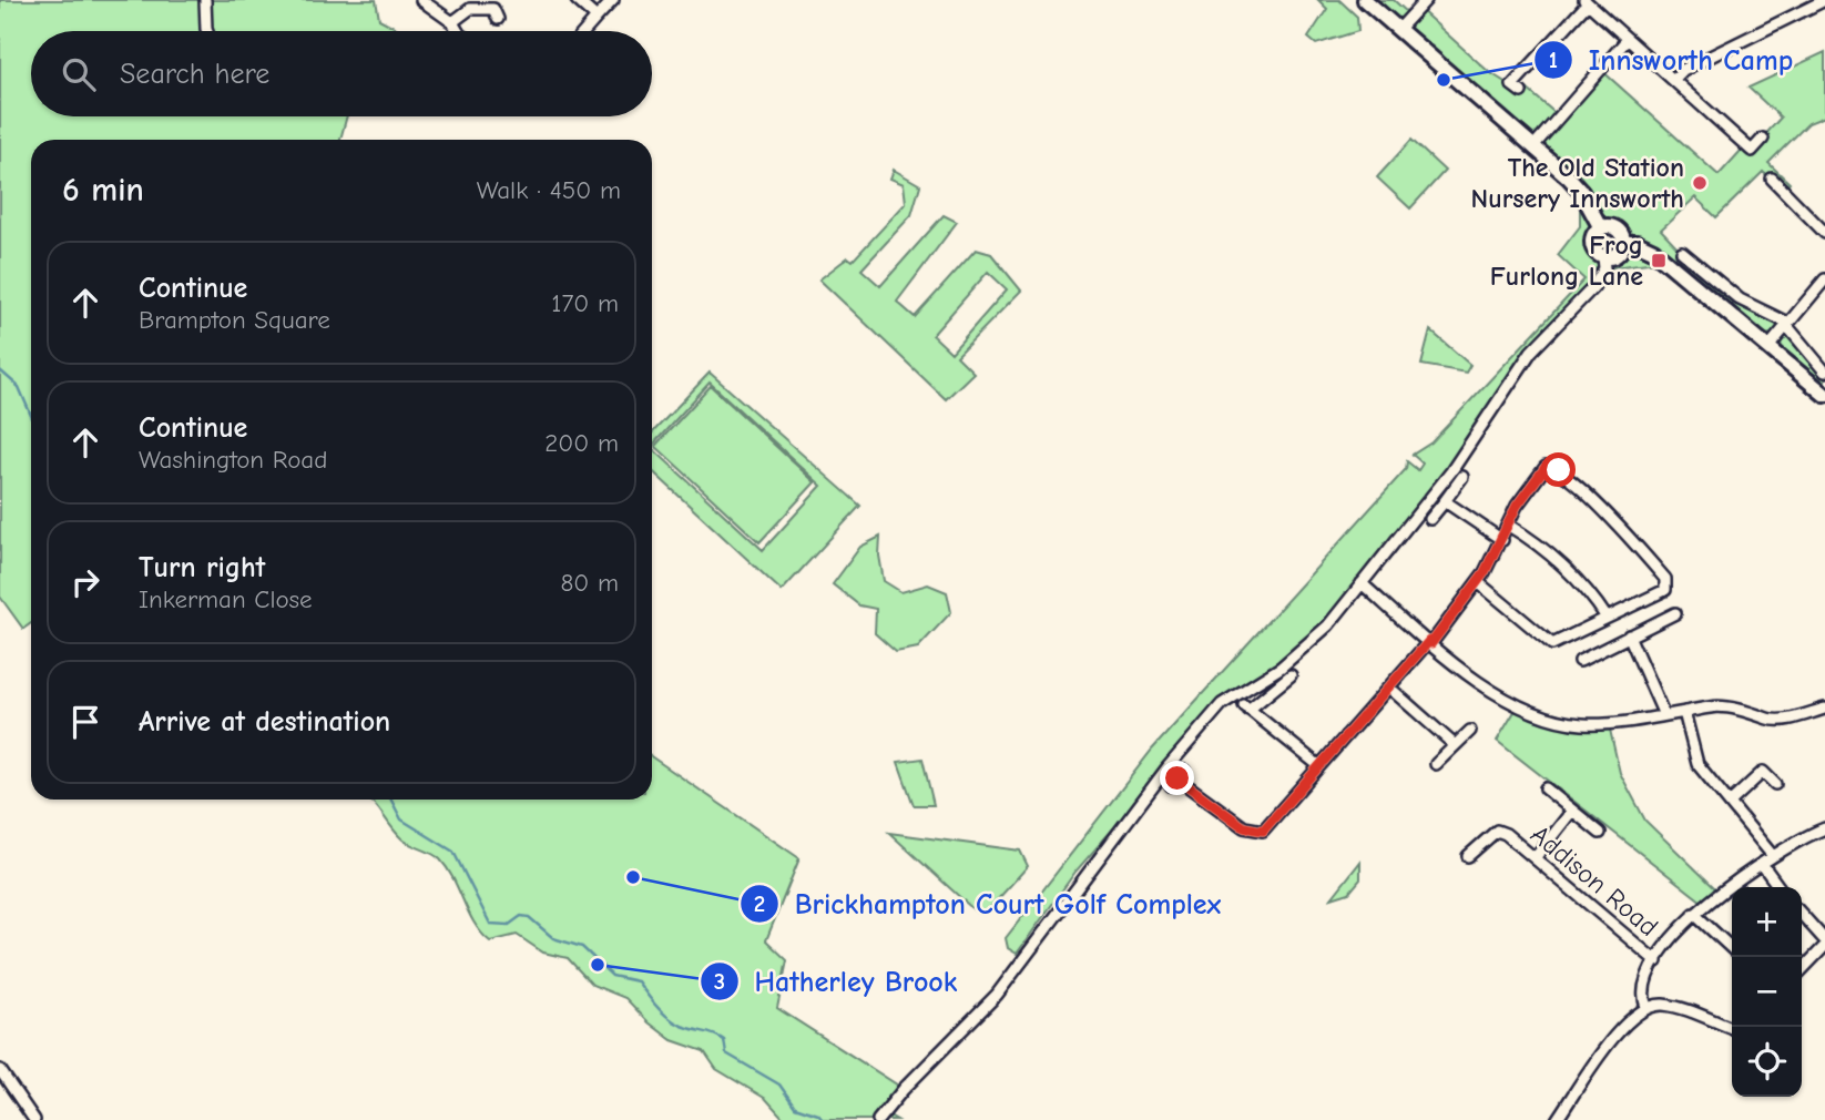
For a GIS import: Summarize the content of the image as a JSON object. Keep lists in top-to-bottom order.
{
  "streets": {
    "street": ["Addison Road"]
  },
  "places": {
    "other": [
      "Innsworth Camp",
      "The Old Station Nursery Innsworth",
      "Brickhampton Court Golf Complex",
      "Hatherley Brook"
    ],
    "transit": ["Frog Furlong Lane"]
  },
  "page": {
    "search": "Search here",
    "heading": ["6 min", "Walk · 450 m"],
    "list": [
      ["Continue", "Brampton Square", "170 m"],
      ["Continue", "Washington Road", "200 m"],
      ["Turn right", "Inkerman Close", "80 m"],
      "Arrive at destination"
    ],
    "map_buttons": ["+", "−"]
  }
}
